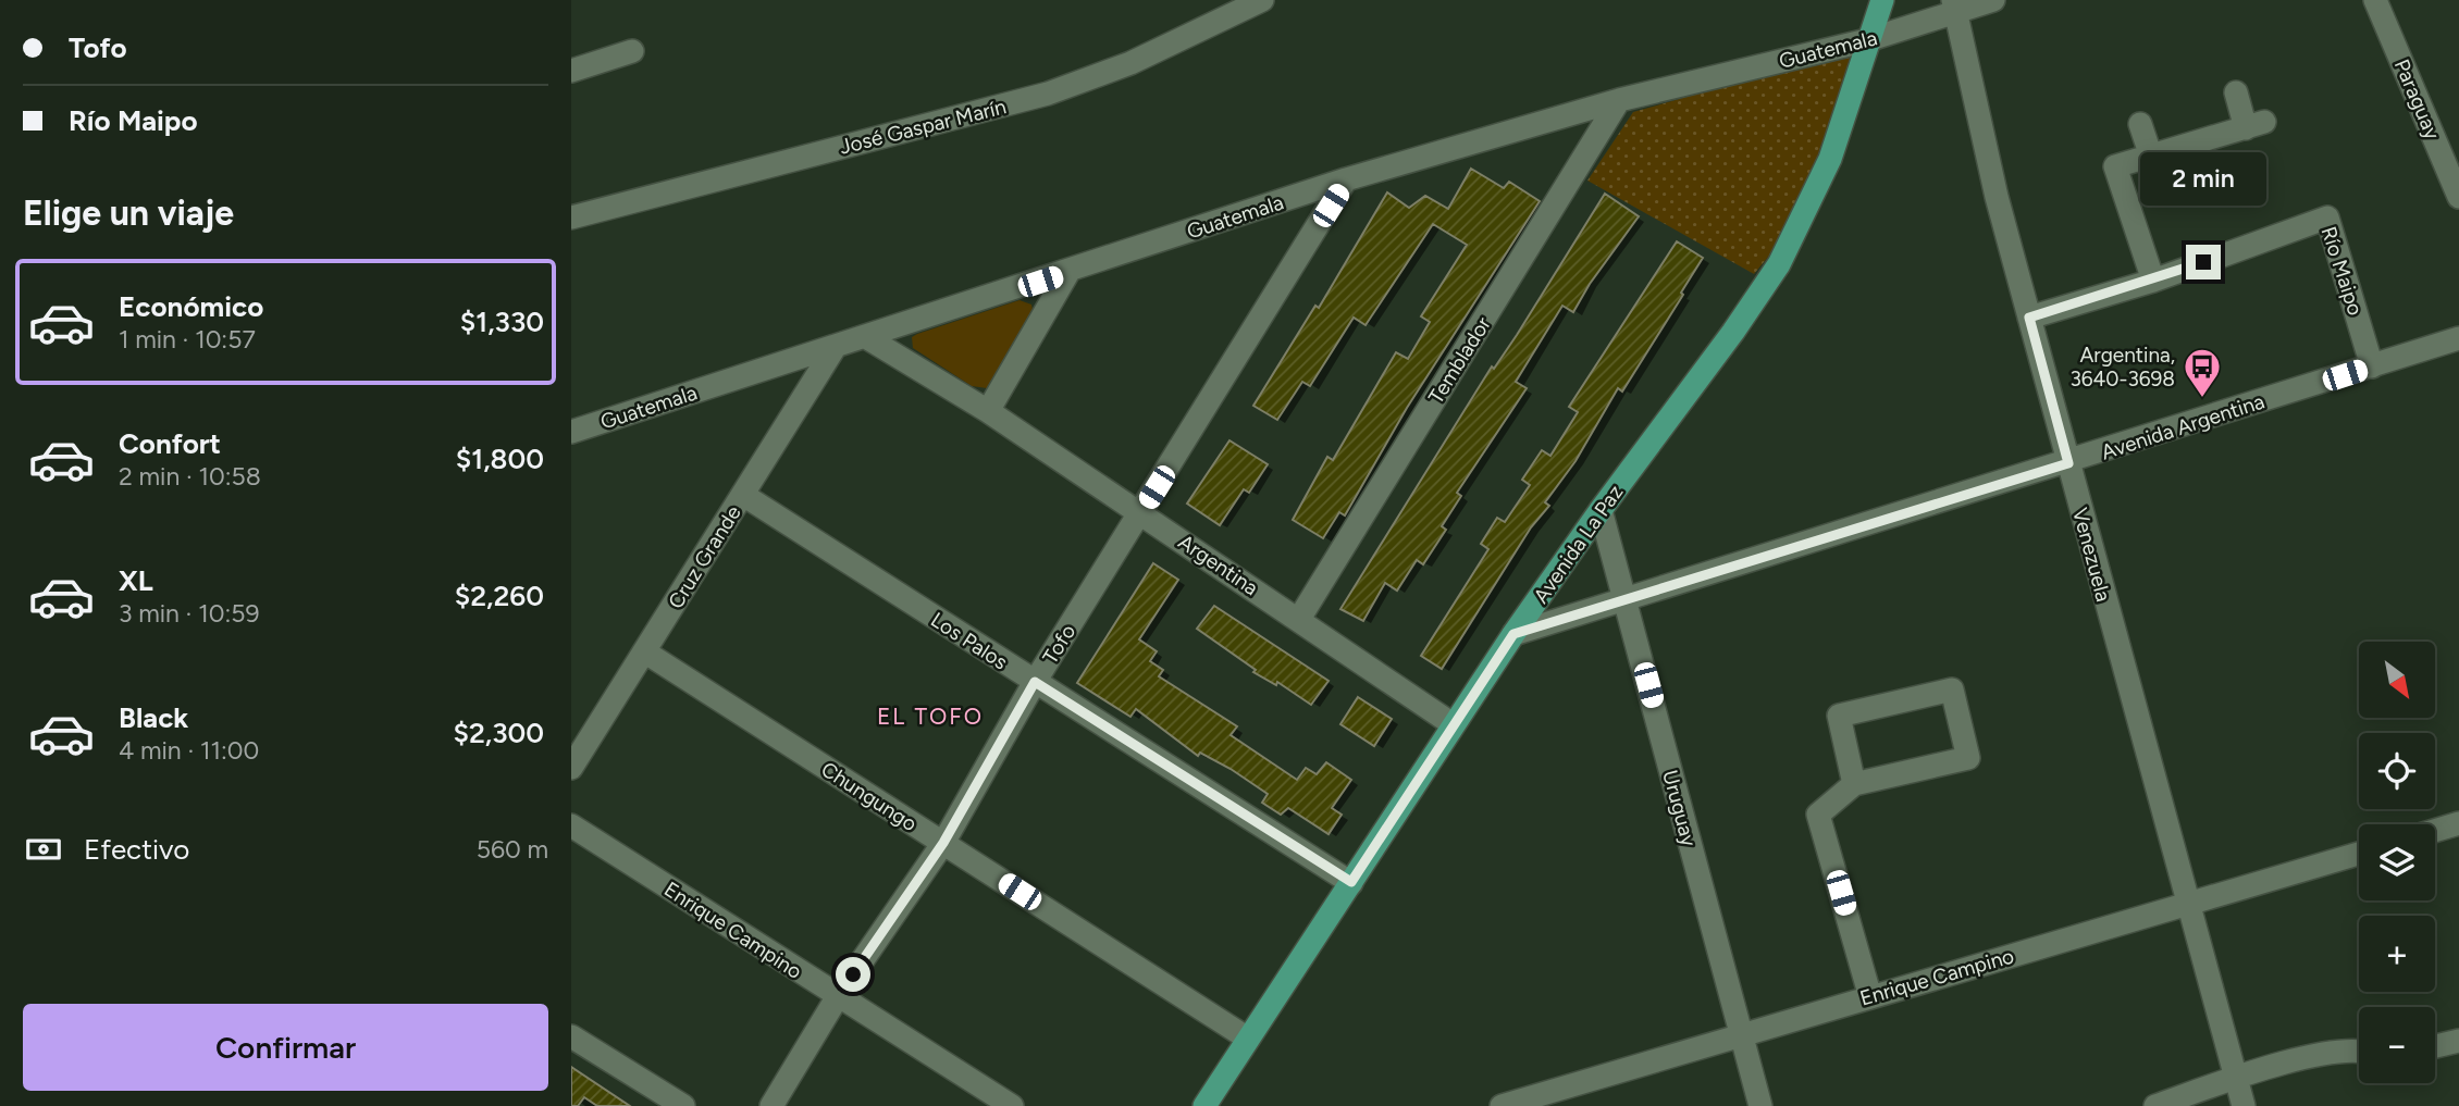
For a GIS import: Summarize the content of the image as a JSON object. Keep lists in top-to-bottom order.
{
  "streets": {
    "main road": ["Avenida La Paz"],
    "street": [
      "Guatemala",
      "Paraguay",
      "José Gaspar Marín",
      "Río Maipo",
      "Temblador",
      "Avenida Argentina",
      "Venezuela",
      "Cruz Grande",
      "Argentina",
      "Los Palos",
      "Tofo",
      "Chungungo",
      "Uruguay",
      "Enrique Campino"
    ]
  },
  "crossings": [
    ["Guatemala", "Temblador"],
    ["Guatemala", "Avenida La Paz"],
    ["Guatemala", "Venezuela"],
    ["Guatemala", "Cruz Grande"],
    ["Guatemala", "Argentina"],
    ["Guatemala", "Tofo"],
    ["Río Maipo", "Avenida Argentina"],
    ["Río Maipo", "Venezuela"],
    ["Temblador", "Argentina"],
    ["Avenida Argentina", "Avenida La Paz"],
    ["Avenida Argentina", "Venezuela"],
    ["Avenida Argentina", "Uruguay"],
    ["Avenida La Paz", "Argentina"],
    ["Avenida La Paz", "Los Palos"],
    ["Avenida La Paz", "Chungungo"],
    ["Avenida La Paz", "Uruguay"],
    ["Venezuela", "Enrique Campino"],
    ["Cruz Grande", "Los Palos"],
    ["Cruz Grande", "Chungungo"],
    ["Argentina", "Tofo"],
    ["Los Palos", "Tofo"],
    ["Tofo", "Chungungo"],
    ["Tofo", "Enrique Campino"],
    ["Uruguay", "Enrique Campino"]
  ],
  "districts": ["EL TOFO"],
  "places": {
    "bus stop": ["Argentina, 3640-3698"]
  },
  "north": "bottom right",
  "page": {
    "banner": ["Tofo", "Río Maipo"],
    "bubble": "2 min",
    "heading": "Elige un viaje",
    "list": [
      {
        "name": "Económico",
        "note": "1 min · 10:57",
        "value": "$1,330"
      },
      {
        "name": "Confort",
        "note": "2 min · 10:58",
        "value": "$1,800"
      },
      {
        "name": "XL",
        "note": "3 min · 10:59",
        "value": "$2,260"
      },
      {
        "name": "Black",
        "note": "4 min · 11:00",
        "value": "$2,300"
      }
    ],
    "map_buttons": ["+", "−"],
    "pay": ["Efectivo", "560 m"],
    "buttons": "Confirmar"
  }
}
